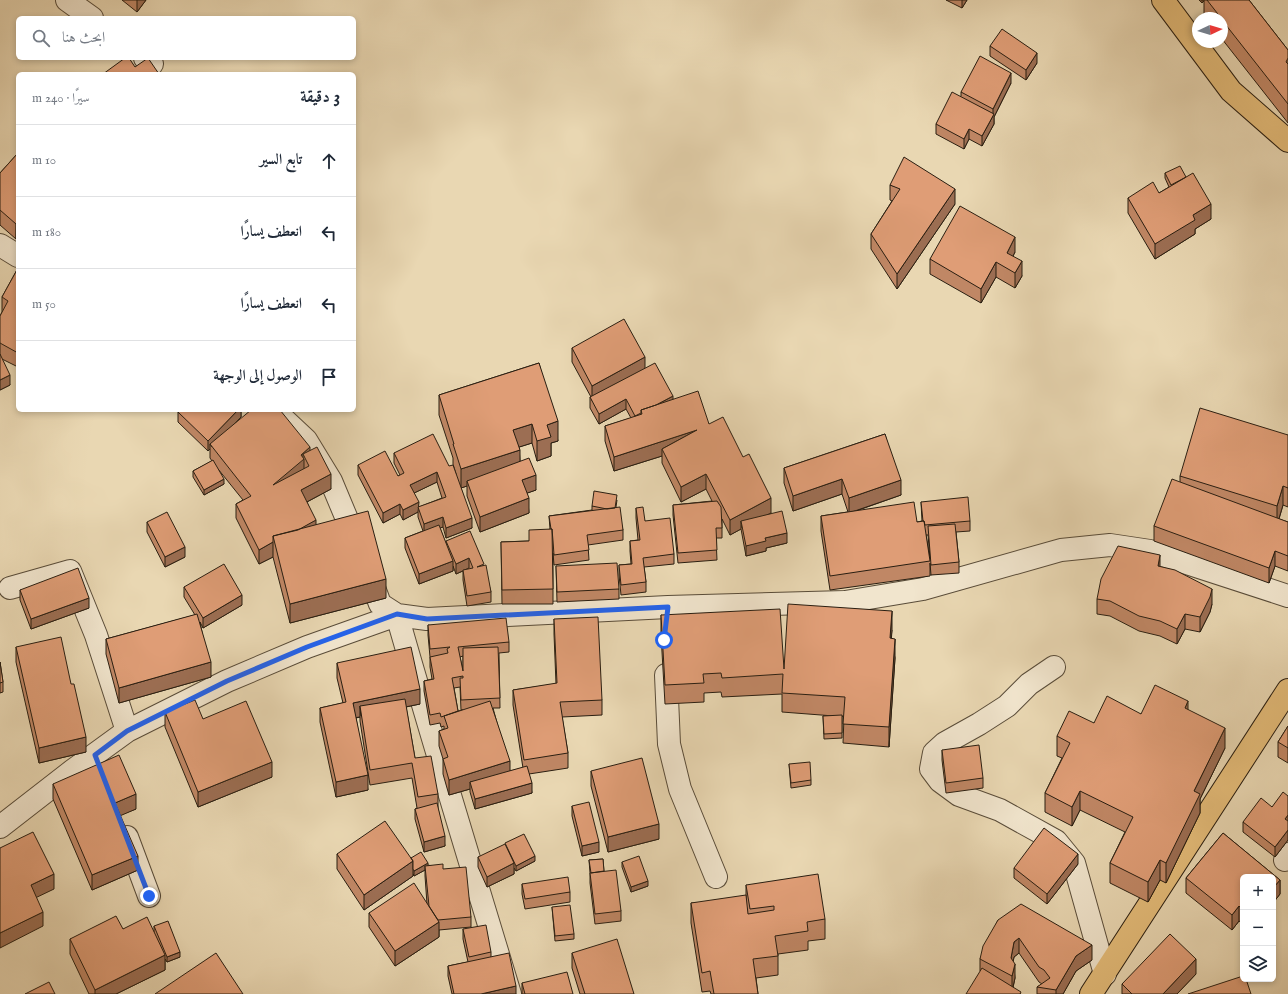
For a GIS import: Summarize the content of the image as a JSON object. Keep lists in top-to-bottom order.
{
  "north": "right",
  "page": {
    "search": "ابحث هنا",
    "heading": ["3 دقيقة", "سيرًا · 240 m"],
    "list": [
      ["تابع السير", "10 m"],
      ["انعطف يسارًا", "180 m"],
      ["انعطف يسارًا", "50 m"],
      "الوصول إلى الوجهة"
    ],
    "map_buttons": ["+", "−"]
  }
}
